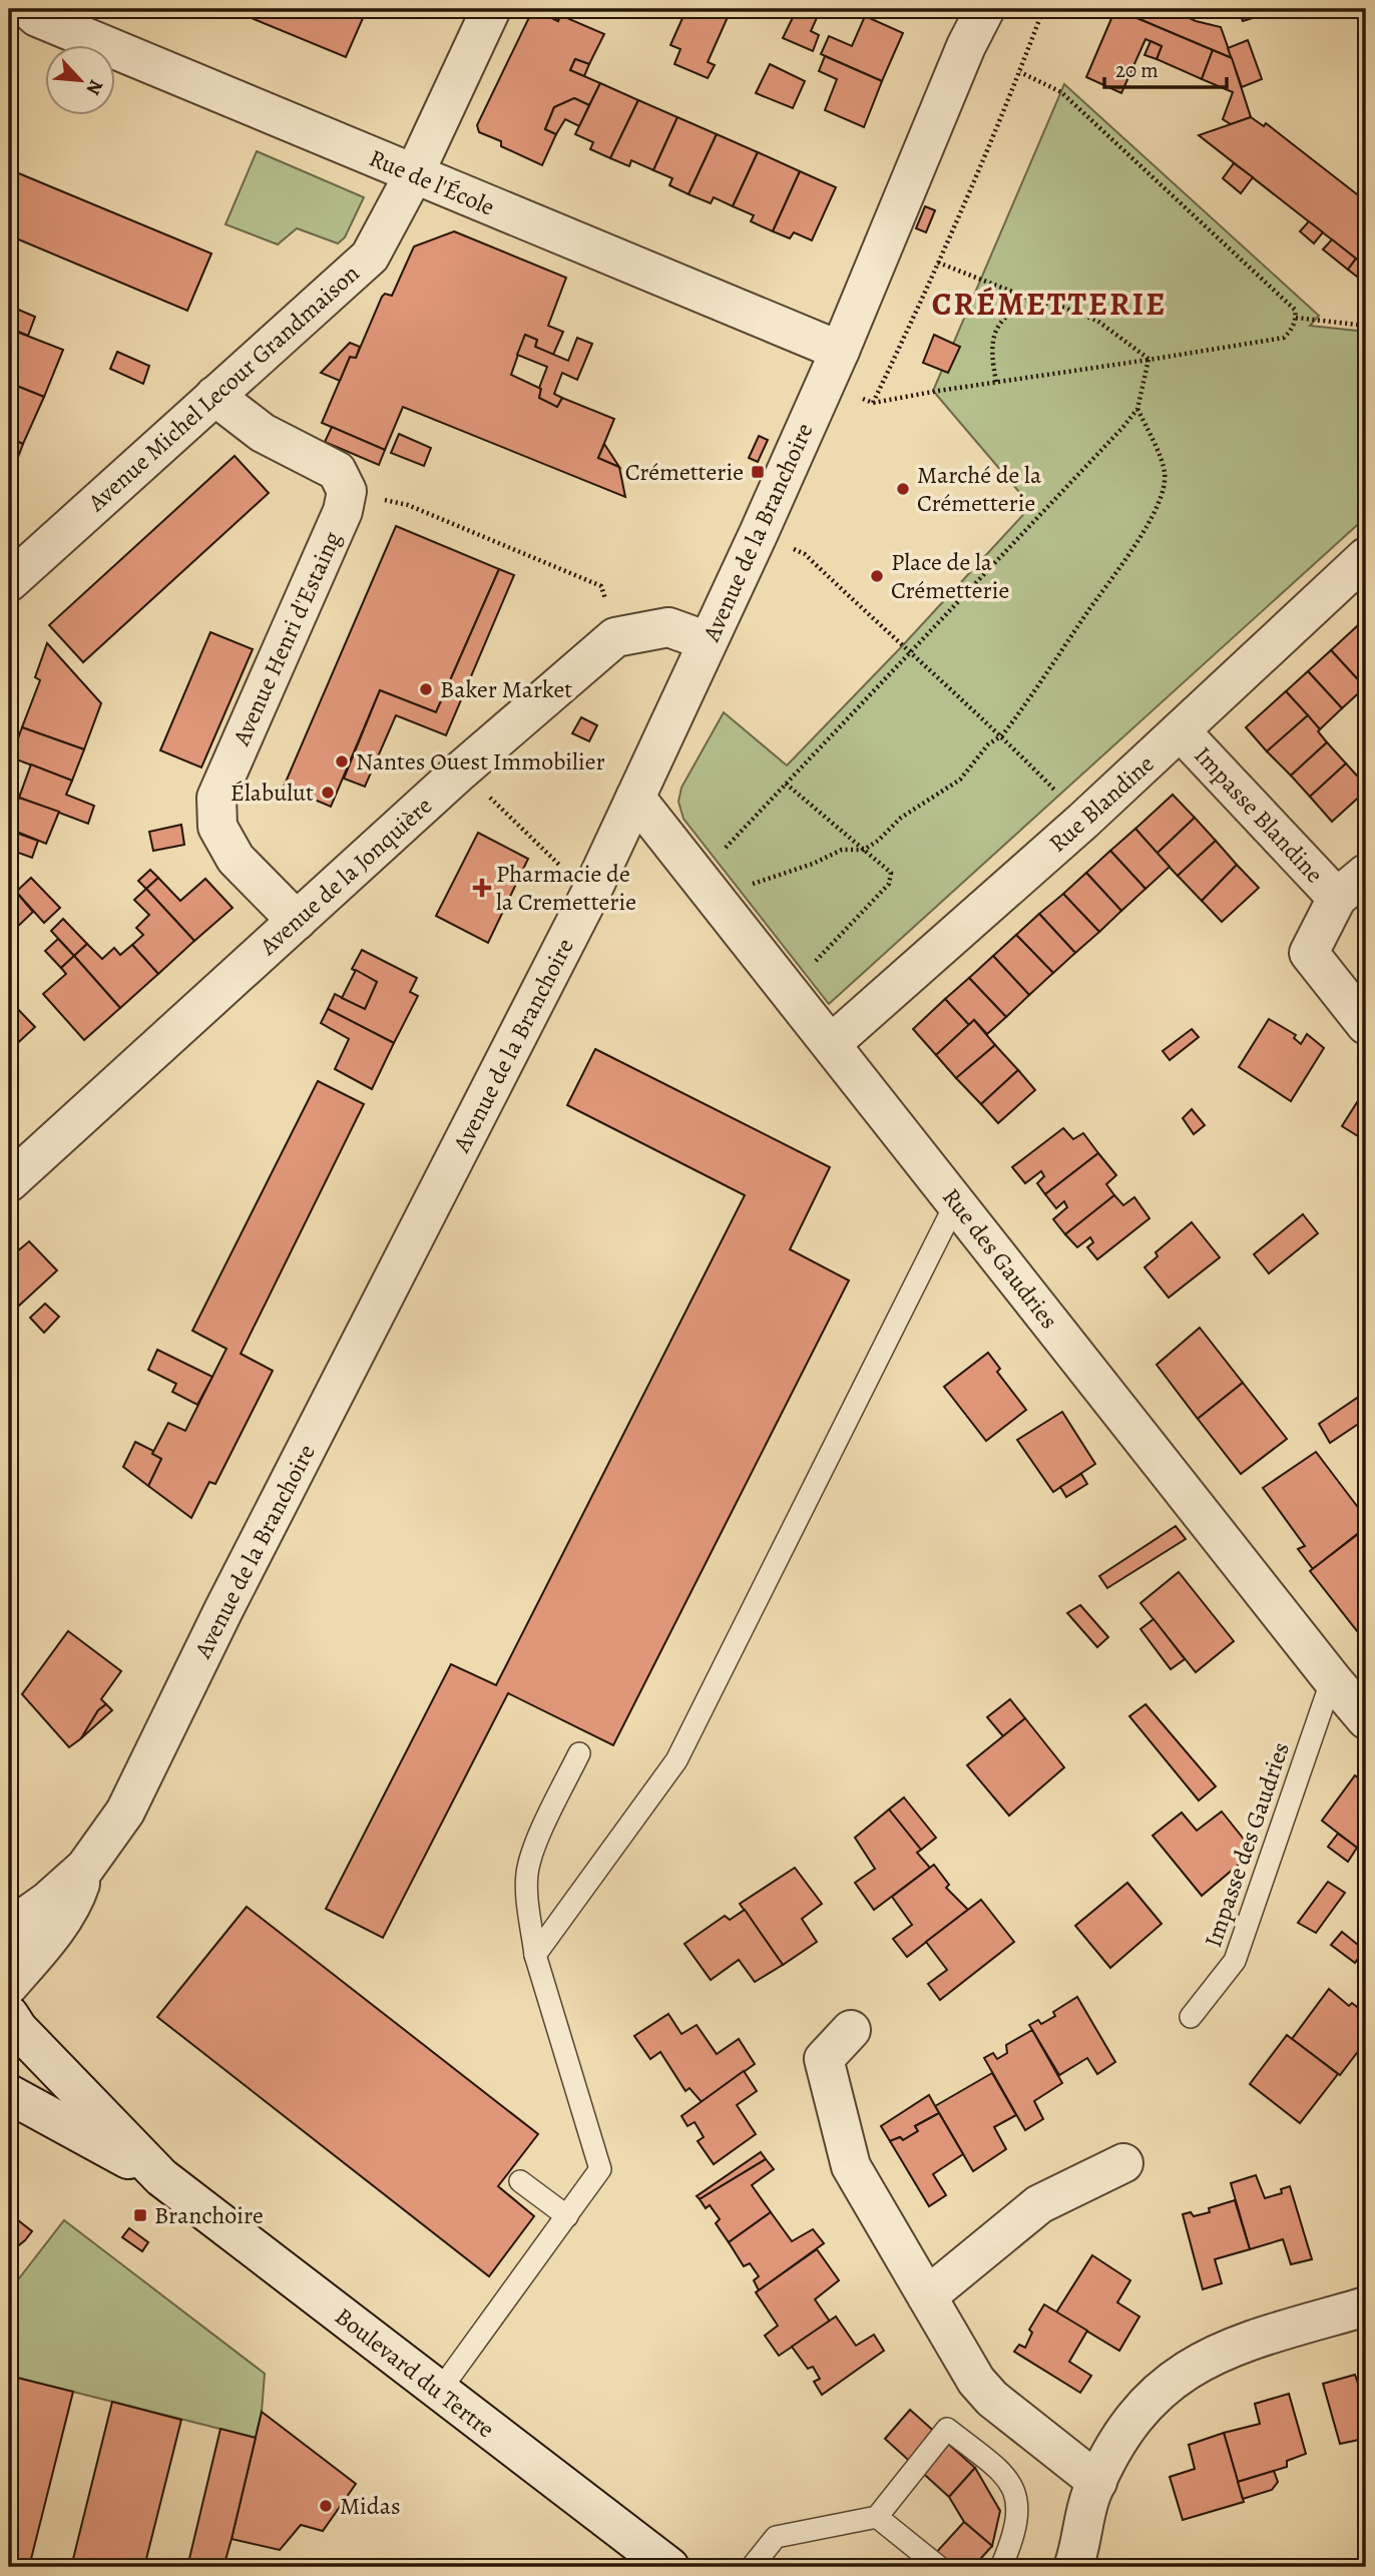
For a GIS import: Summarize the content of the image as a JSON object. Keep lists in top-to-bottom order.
{
  "streets": {
    "street": [
      "Rue de l'École",
      "Avenue Michel Lecour Grandmaison",
      "Avenue de la Branchoire",
      "Avenue Henri d'Estaing",
      "Rue Blandine",
      "Impasse Blandine",
      "Avenue de la Jonquière",
      "Rue des Gaudries",
      "Boulevard du Tertre"
    ],
    "lane": ["Impasse des Gaudries"]
  },
  "crossings": [
    ["Rue de l'École", "Avenue Michel Lecour Grandmaison"],
    ["Rue de l'École", "Avenue de la Branchoire"],
    ["Avenue de la Branchoire", "Rue des Gaudries"],
    ["Avenue Henri d'Estaing", "Avenue de la Jonquière"],
    ["Rue Blandine", "Impasse Blandine"],
    ["Rue Blandine", "Rue des Gaudries"],
    ["Rue des Gaudries", "Impasse des Gaudries"]
  ],
  "districts": ["CRÉMETTERIE"],
  "places": {
    "transit": ["Crémetterie", "Branchoire"],
    "other": [
      "Marché de la Crémetterie",
      "Place de la Crémetterie",
      "Baker Market",
      "Nantes Ouest Immobilier",
      "Élabulut",
      "Midas"
    ],
    "health": ["Pharmacie de la Cremetterie"]
  },
  "scale_bar": "20 m",
  "north": "bottom right"
}
